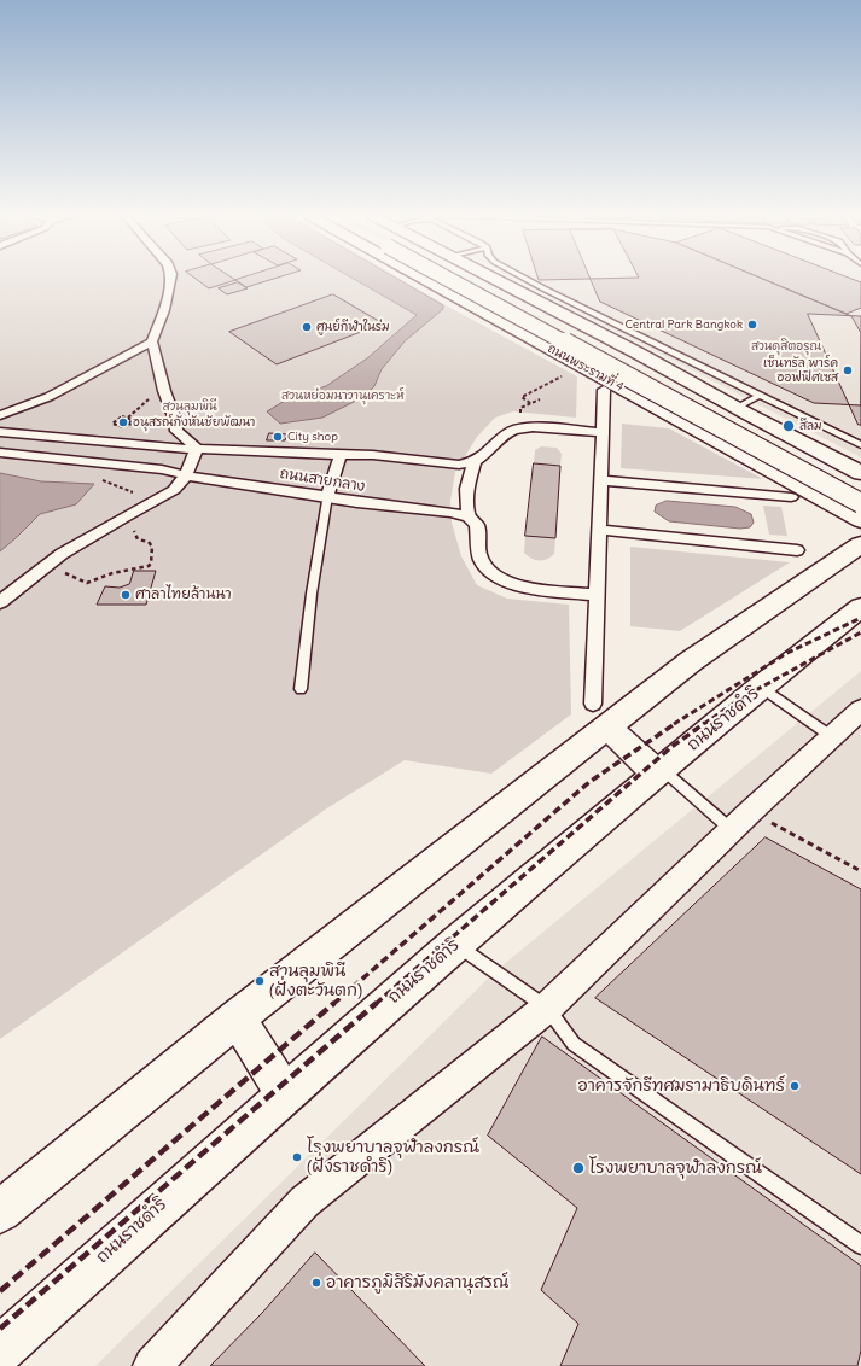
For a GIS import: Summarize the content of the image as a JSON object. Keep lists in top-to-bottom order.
{
  "streets": {
    "main road": ["ถนนพระรามที่ 4", "ถนนราชดำริ"],
    "street": ["ถนนสายกลาง"]
  },
  "parks": ["สวนดุสิตอรุณ", "สวนหย่อมนาวานุเคราะห์", "สวนลุมพินี"],
  "places": [
    "Central Park Bangkok",
    "ศูนย์กีฬาในร่ม",
    "เซ็นทรัล พาร์ค ออฟฟิศเซส",
    "อนุสรณ์กังหันชัยพัฒนา",
    "สีลม",
    "City shop",
    "ศาลาไทยล้านนา",
    "สวนลุมพินี (ฝั่งตะวันตก)",
    "อาคารจักรีทศมรามาธิบดินทร์",
    "โรงพยาบาลจุฬาลงกรณ์ (ฝั่งราชดำริ)",
    "โรงพยาบาลจุฬาลงกรณ์",
    "อาคารภูมิสิริมังคลานุสรณ์"
  ]
}
